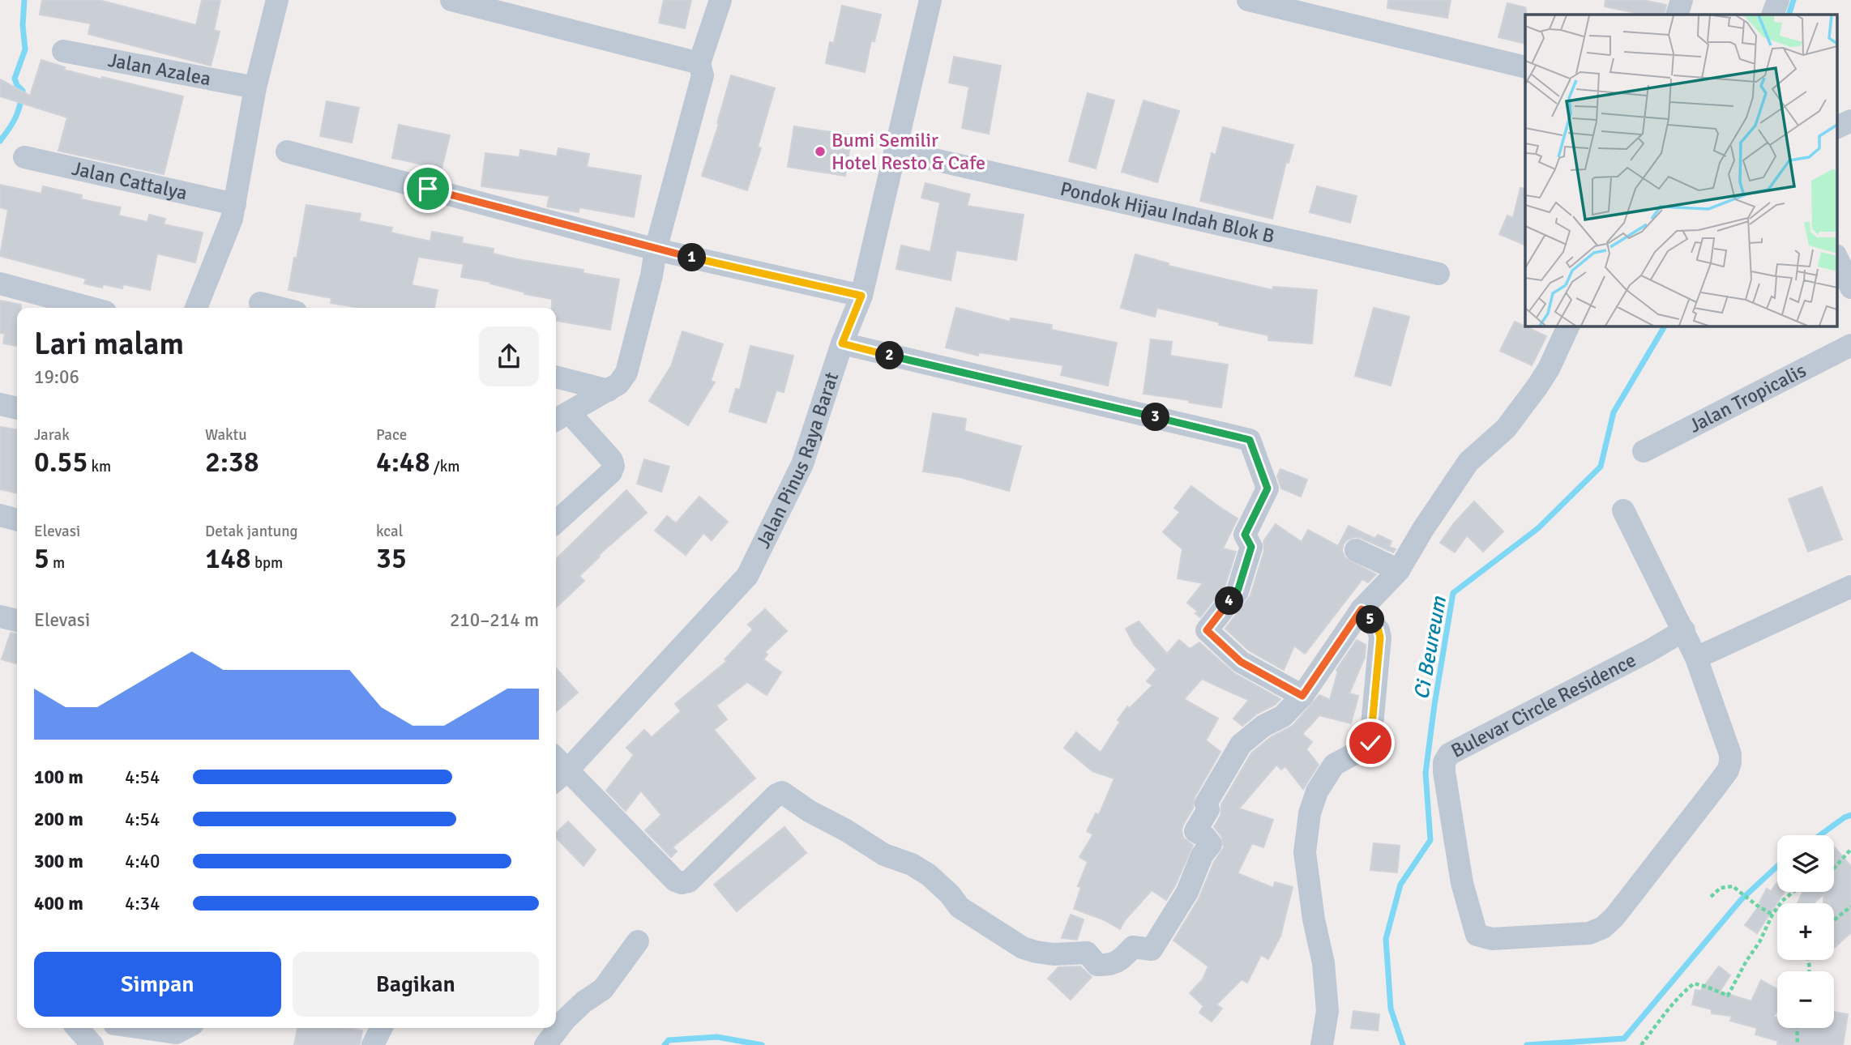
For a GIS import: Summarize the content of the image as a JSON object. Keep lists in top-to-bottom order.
{
  "streets": {
    "street": [
      "Jalan Azalea",
      "Jalan Cattalya",
      "Pondok Hijau Indah Blok B",
      "Jalan Tropicalis",
      "Jalan Pinus Raya Barat",
      "Bulevar Circle Residence"
    ]
  },
  "crossings": [
    ["Pondok Hijau Indah Blok B", "Jalan Pinus Raya Barat"]
  ],
  "water": ["Ci Beureum"],
  "places": ["Bumi Semilir Hotel Resto & Cafe"],
  "page": {
    "pins": [
      "1",
      "2",
      "3",
      "4",
      "5"
    ],
    "heading": ["Lari malam", "19:06"],
    "stats": [
      ["Jarak", "0.55 km"],
      ["Waktu", "2:38"],
      ["Pace", "4:48 /km"],
      ["Elevasi", "5 m"],
      ["Detak jantung", "148 bpm"],
      ["kcal", "35"]
    ],
    "chart": ["Elevasi", "210–214 m"],
    "list": [
      {
        "name": "100 m",
        "note": "4:54"
      },
      {
        "name": "200 m",
        "note": "4:54"
      },
      {
        "name": "300 m",
        "note": "4:40"
      },
      {
        "name": "400 m",
        "note": "4:34"
      }
    ],
    "map_buttons": ["+", "−"],
    "buttons": ["Simpan", "Bagikan"]
  }
}
